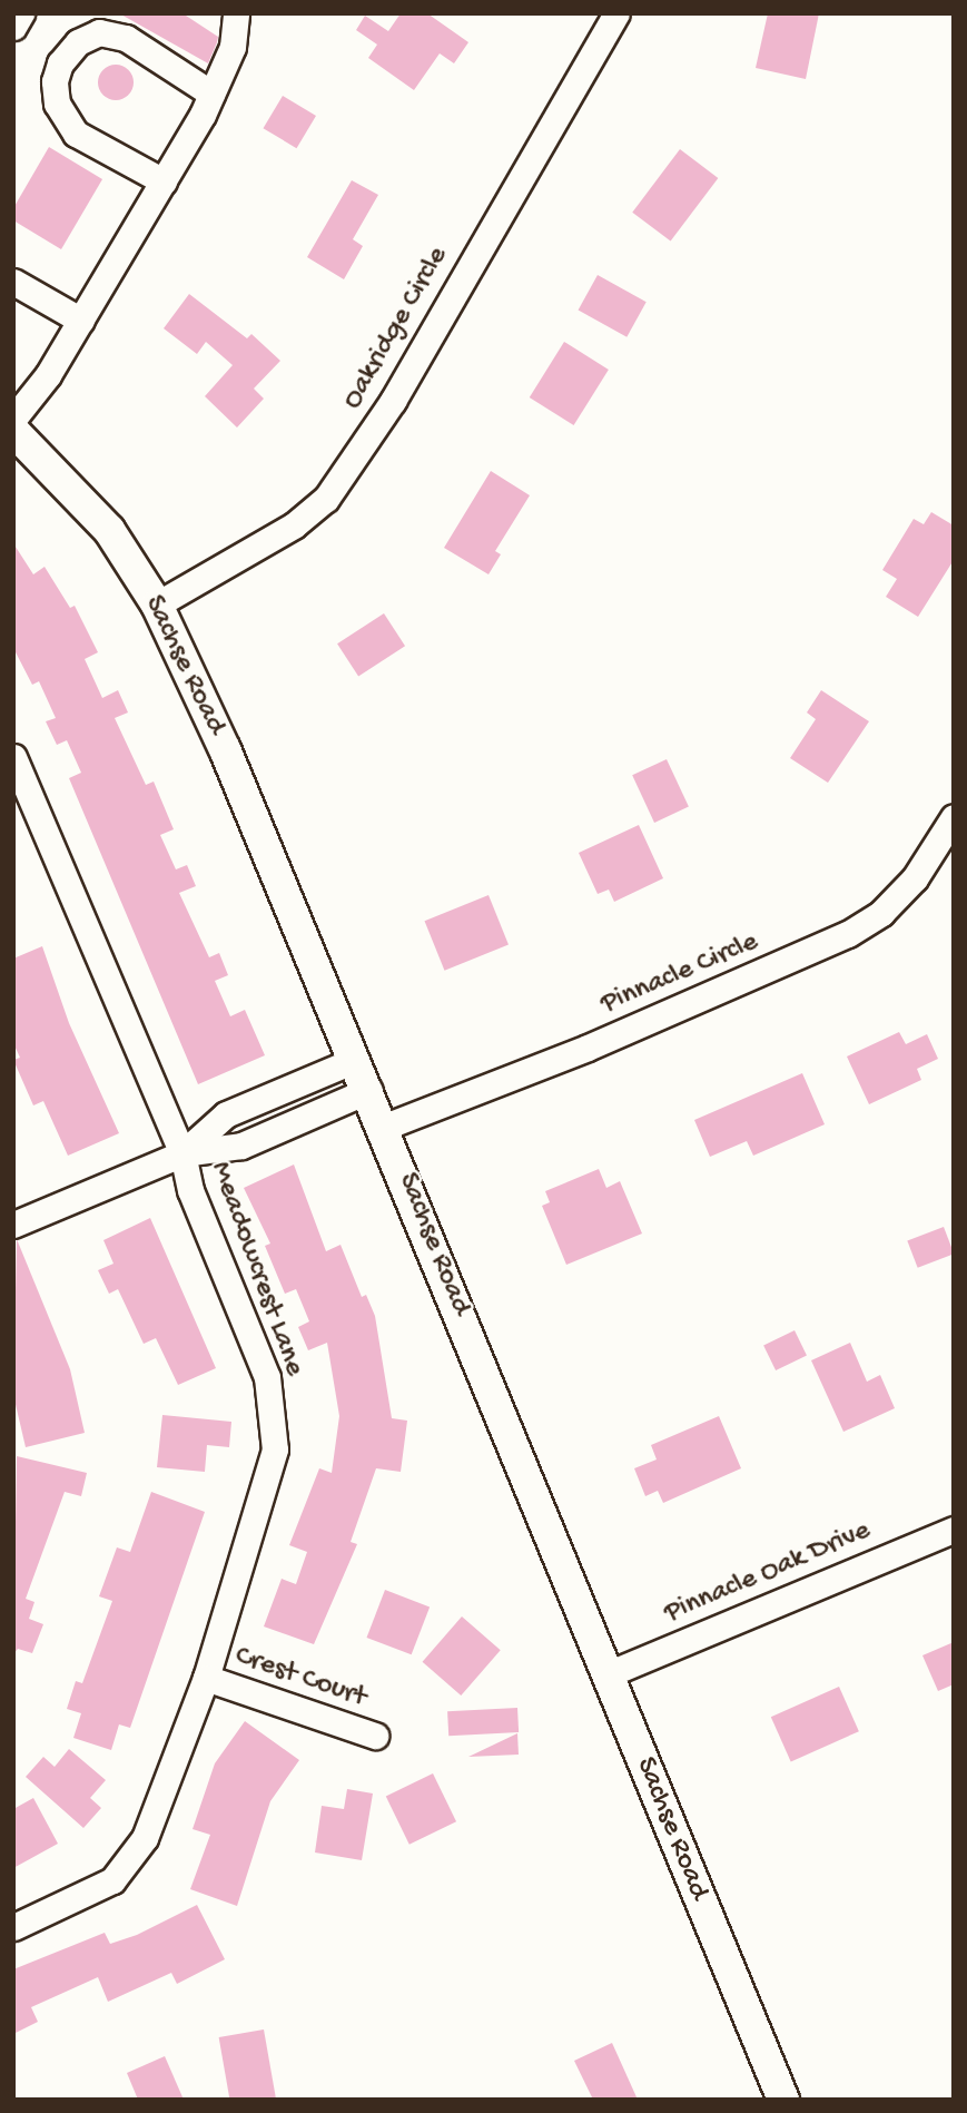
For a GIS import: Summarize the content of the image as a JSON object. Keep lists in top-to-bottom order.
{
  "streets": {
    "main road": ["Sachse Road"],
    "street": [
      "Oakridge Circle",
      "Pinnacle Circle",
      "Meadowcrest Lane",
      "Pinnacle Oak Drive",
      "Crest Court"
    ]
  },
  "crossings": [
    ["Oakridge Circle", "Sachse Road"],
    ["Sachse Road", "Pinnacle Circle"],
    ["Sachse Road", "Pinnacle Oak Drive"],
    ["Meadowcrest Lane", "Crest Court"]
  ]
}
